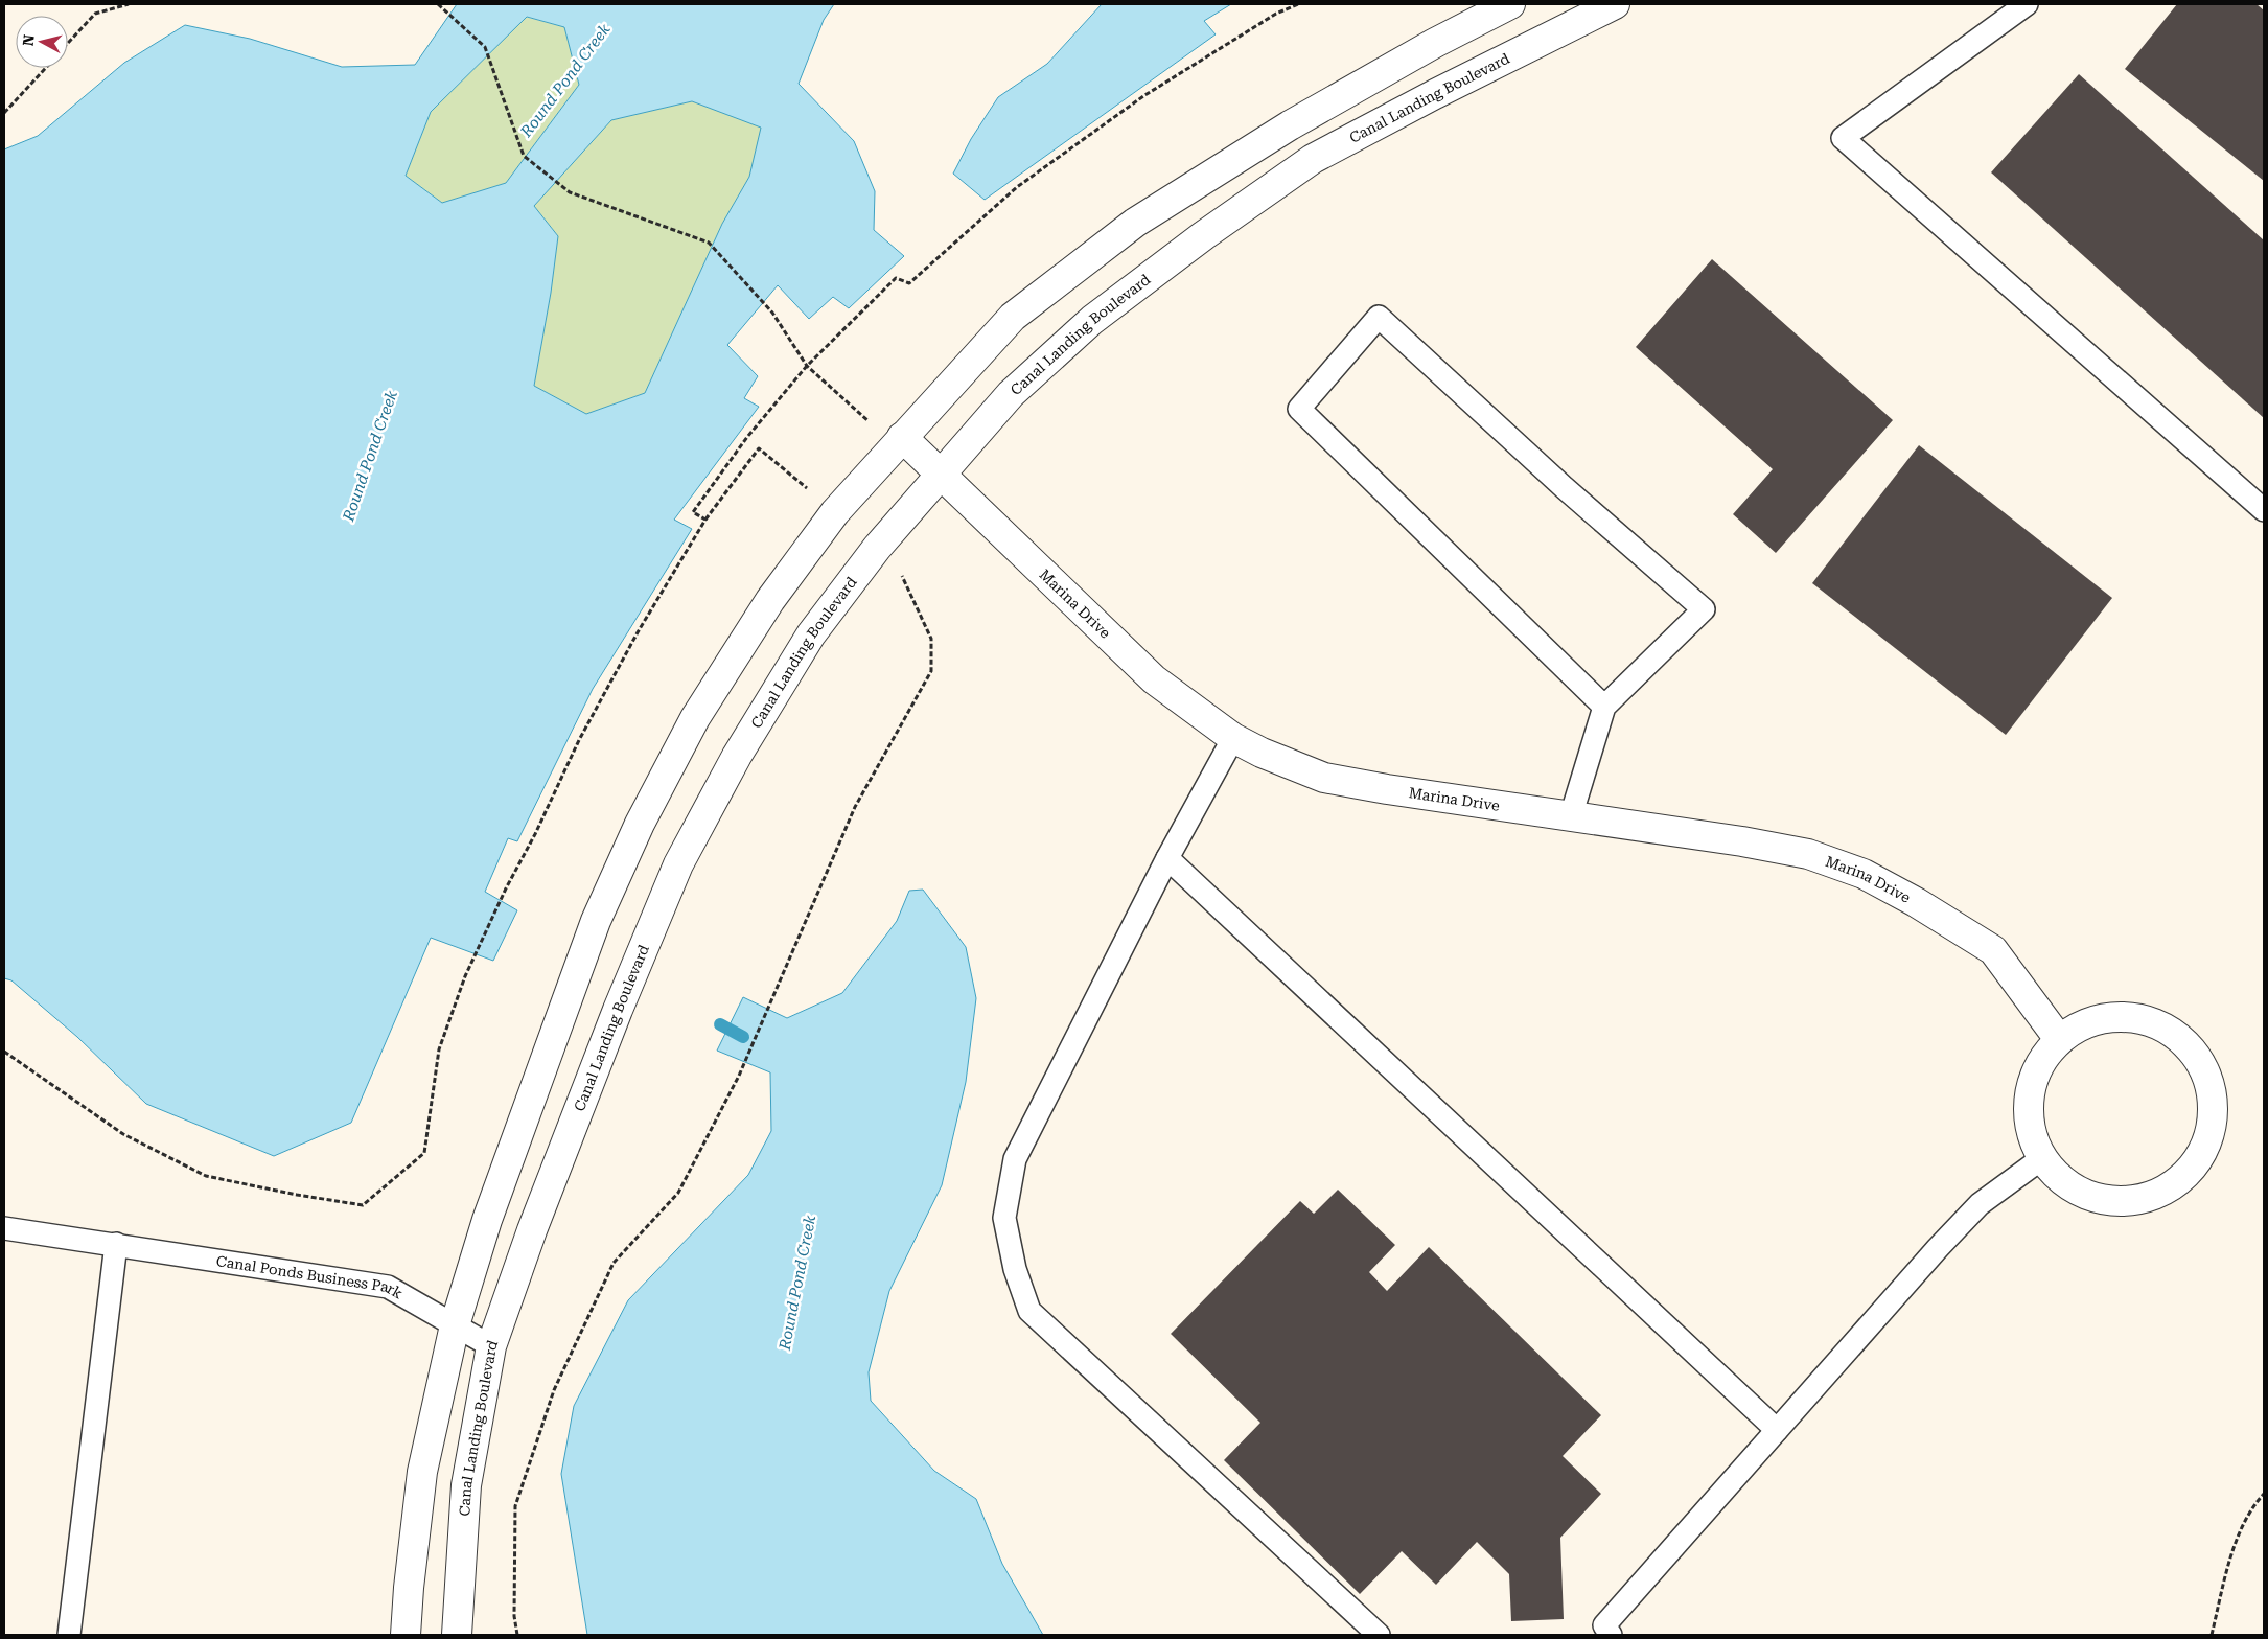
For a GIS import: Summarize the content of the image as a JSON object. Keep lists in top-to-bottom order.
{
  "streets": {
    "street": ["Canal Landing Boulevard", "Marina Drive"],
    "lane": ["Canal Ponds Business Park"]
  },
  "crossings": [
    ["Canal Landing Boulevard", "Marina Drive"],
    ["Canal Landing Boulevard", "Canal Ponds Business Park"]
  ],
  "water": ["Round Pond Creek"],
  "north": "left"
}
